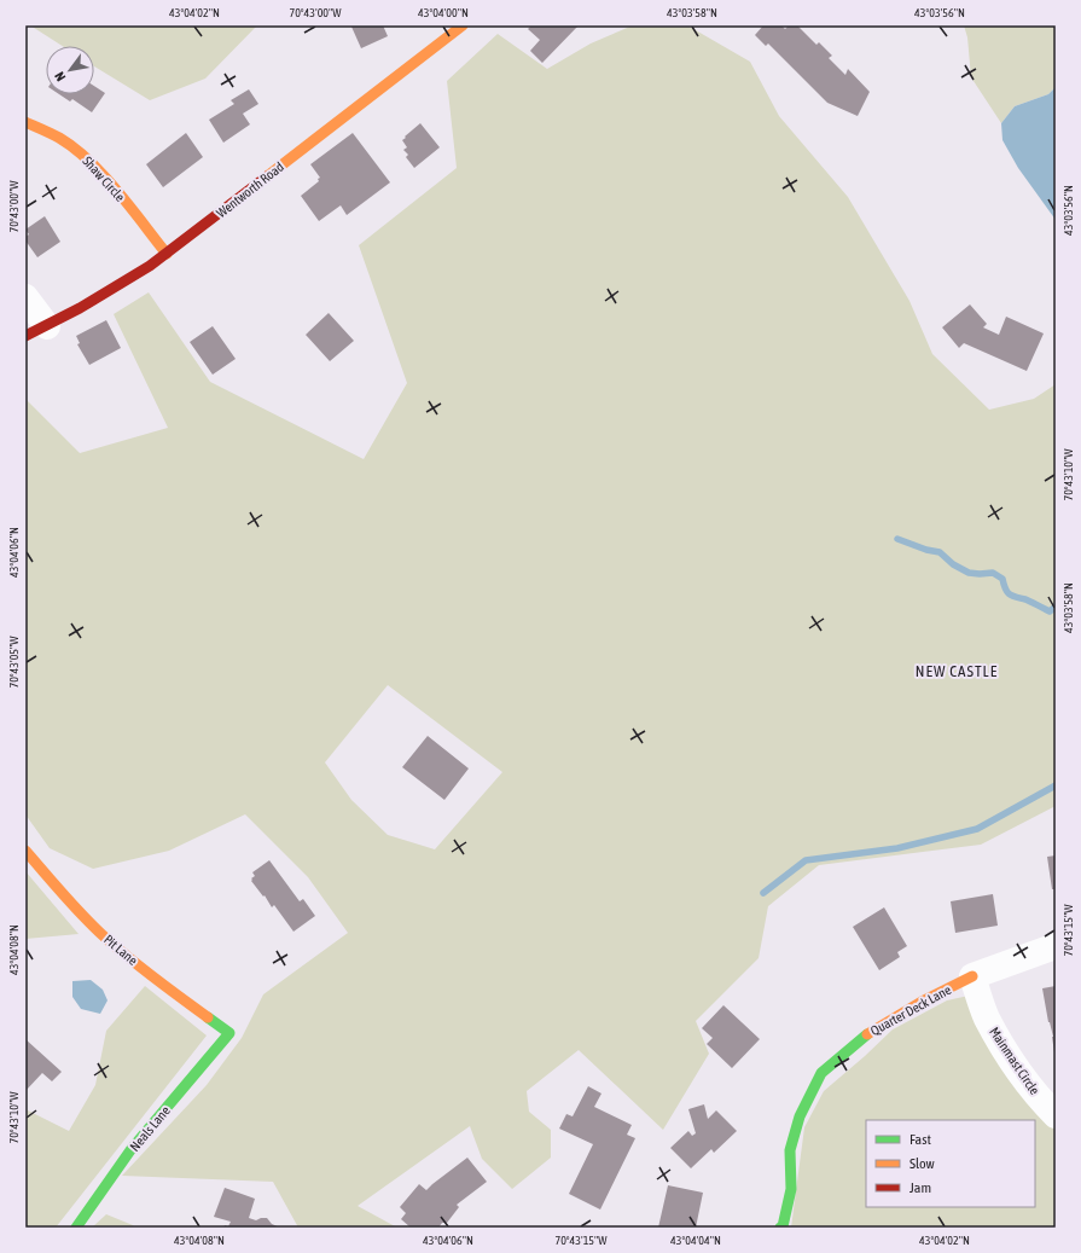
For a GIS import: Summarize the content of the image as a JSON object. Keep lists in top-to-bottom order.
{
  "streets": {
    "street": [
      "Shaw Circle",
      "Wentworth Road",
      "Pit Lane",
      "Quarter Deck Lane",
      "Mainmast Circle",
      "Neals Lane"
    ]
  },
  "crossings": [
    ["Shaw Circle", "Wentworth Road"],
    ["Pit Lane", "Neals Lane"],
    ["Quarter Deck Lane", "Mainmast Circle"]
  ],
  "districts": ["NEW CASTLE"],
  "legend": ["Fast", "Slow", "Jam"],
  "north": "bottom left",
  "coordinates": [
    "43°04'02\"N",
    "70°43'00\"W",
    "43°04'00\"N",
    "43°03'58\"N",
    "43°03'56\"N",
    "70°43'10\"W",
    "43°04'06\"N",
    "70°43'05\"W",
    "70°43'15\"W",
    "43°04'08\"N",
    "43°04'04\"N"
  ]
}
